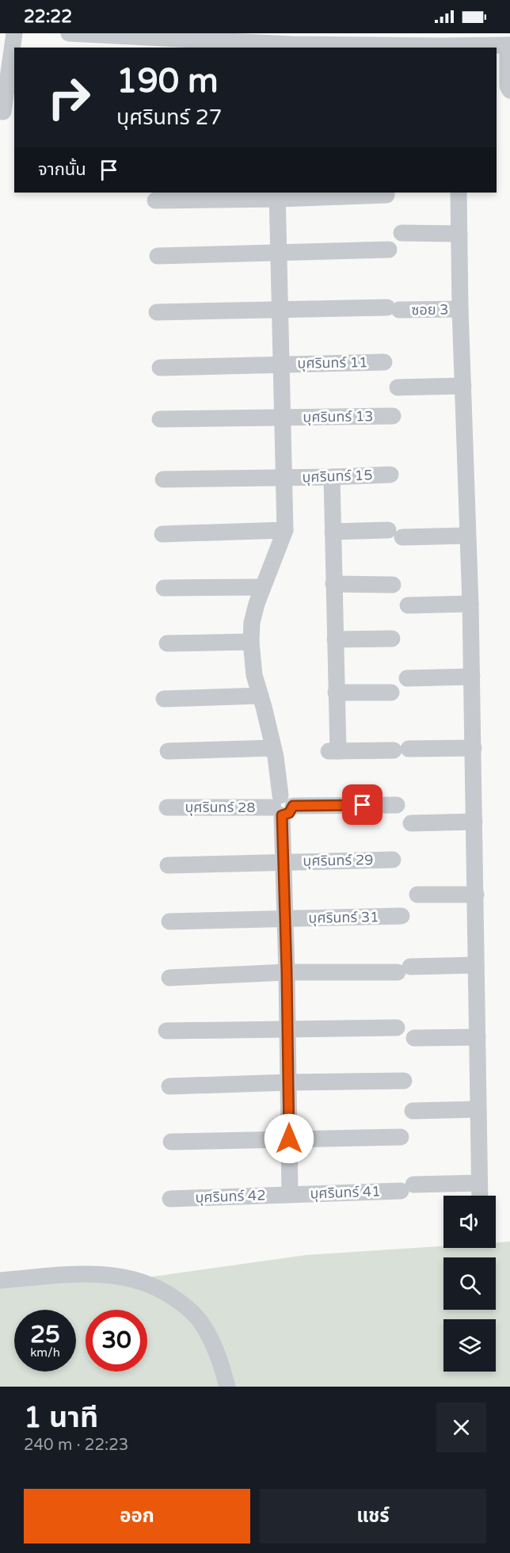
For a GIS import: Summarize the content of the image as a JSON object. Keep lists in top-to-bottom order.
{
  "streets": {
    "street": [
      "ซอย 3",
      "บุศรินทร์ 11",
      "บุศรินทร์ 13",
      "บุศรินทร์ 15",
      "บุศรินทร์ 28",
      "บุศรินทร์ 29",
      "บุศรินทร์ 31",
      "บุศรินทร์ 41",
      "บุศรินทร์ 42"
    ]
  },
  "crossings": [
    ["บุศรินทร์ 41", "บุศรินทร์ 42"]
  ],
  "page": {
    "status": "22:22",
    "turn": ["190 m", "บุศรินทร์ 27"],
    "then": "จากนั้น",
    "speed": "25 km/h",
    "limit": "30",
    "heading": ["1 นาที", "240 m · 22:23"],
    "buttons": ["ออก", "แชร์"]
  }
}
